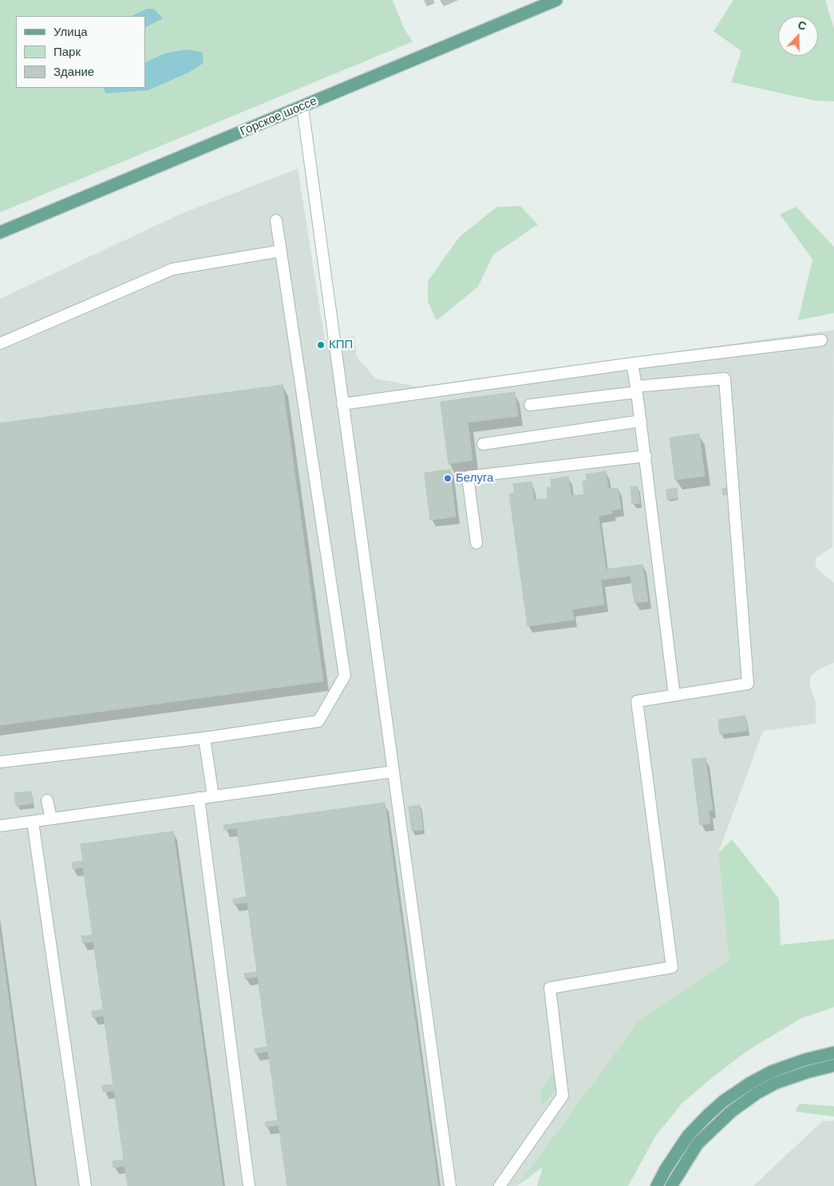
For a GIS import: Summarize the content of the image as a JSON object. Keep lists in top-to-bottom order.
{
  "streets": {
    "main road": ["Горское шоссе"]
  },
  "places": ["КПП", "Белуга"],
  "legend": ["Улица", "Парк", "Здание"],
  "north": "top"
}
